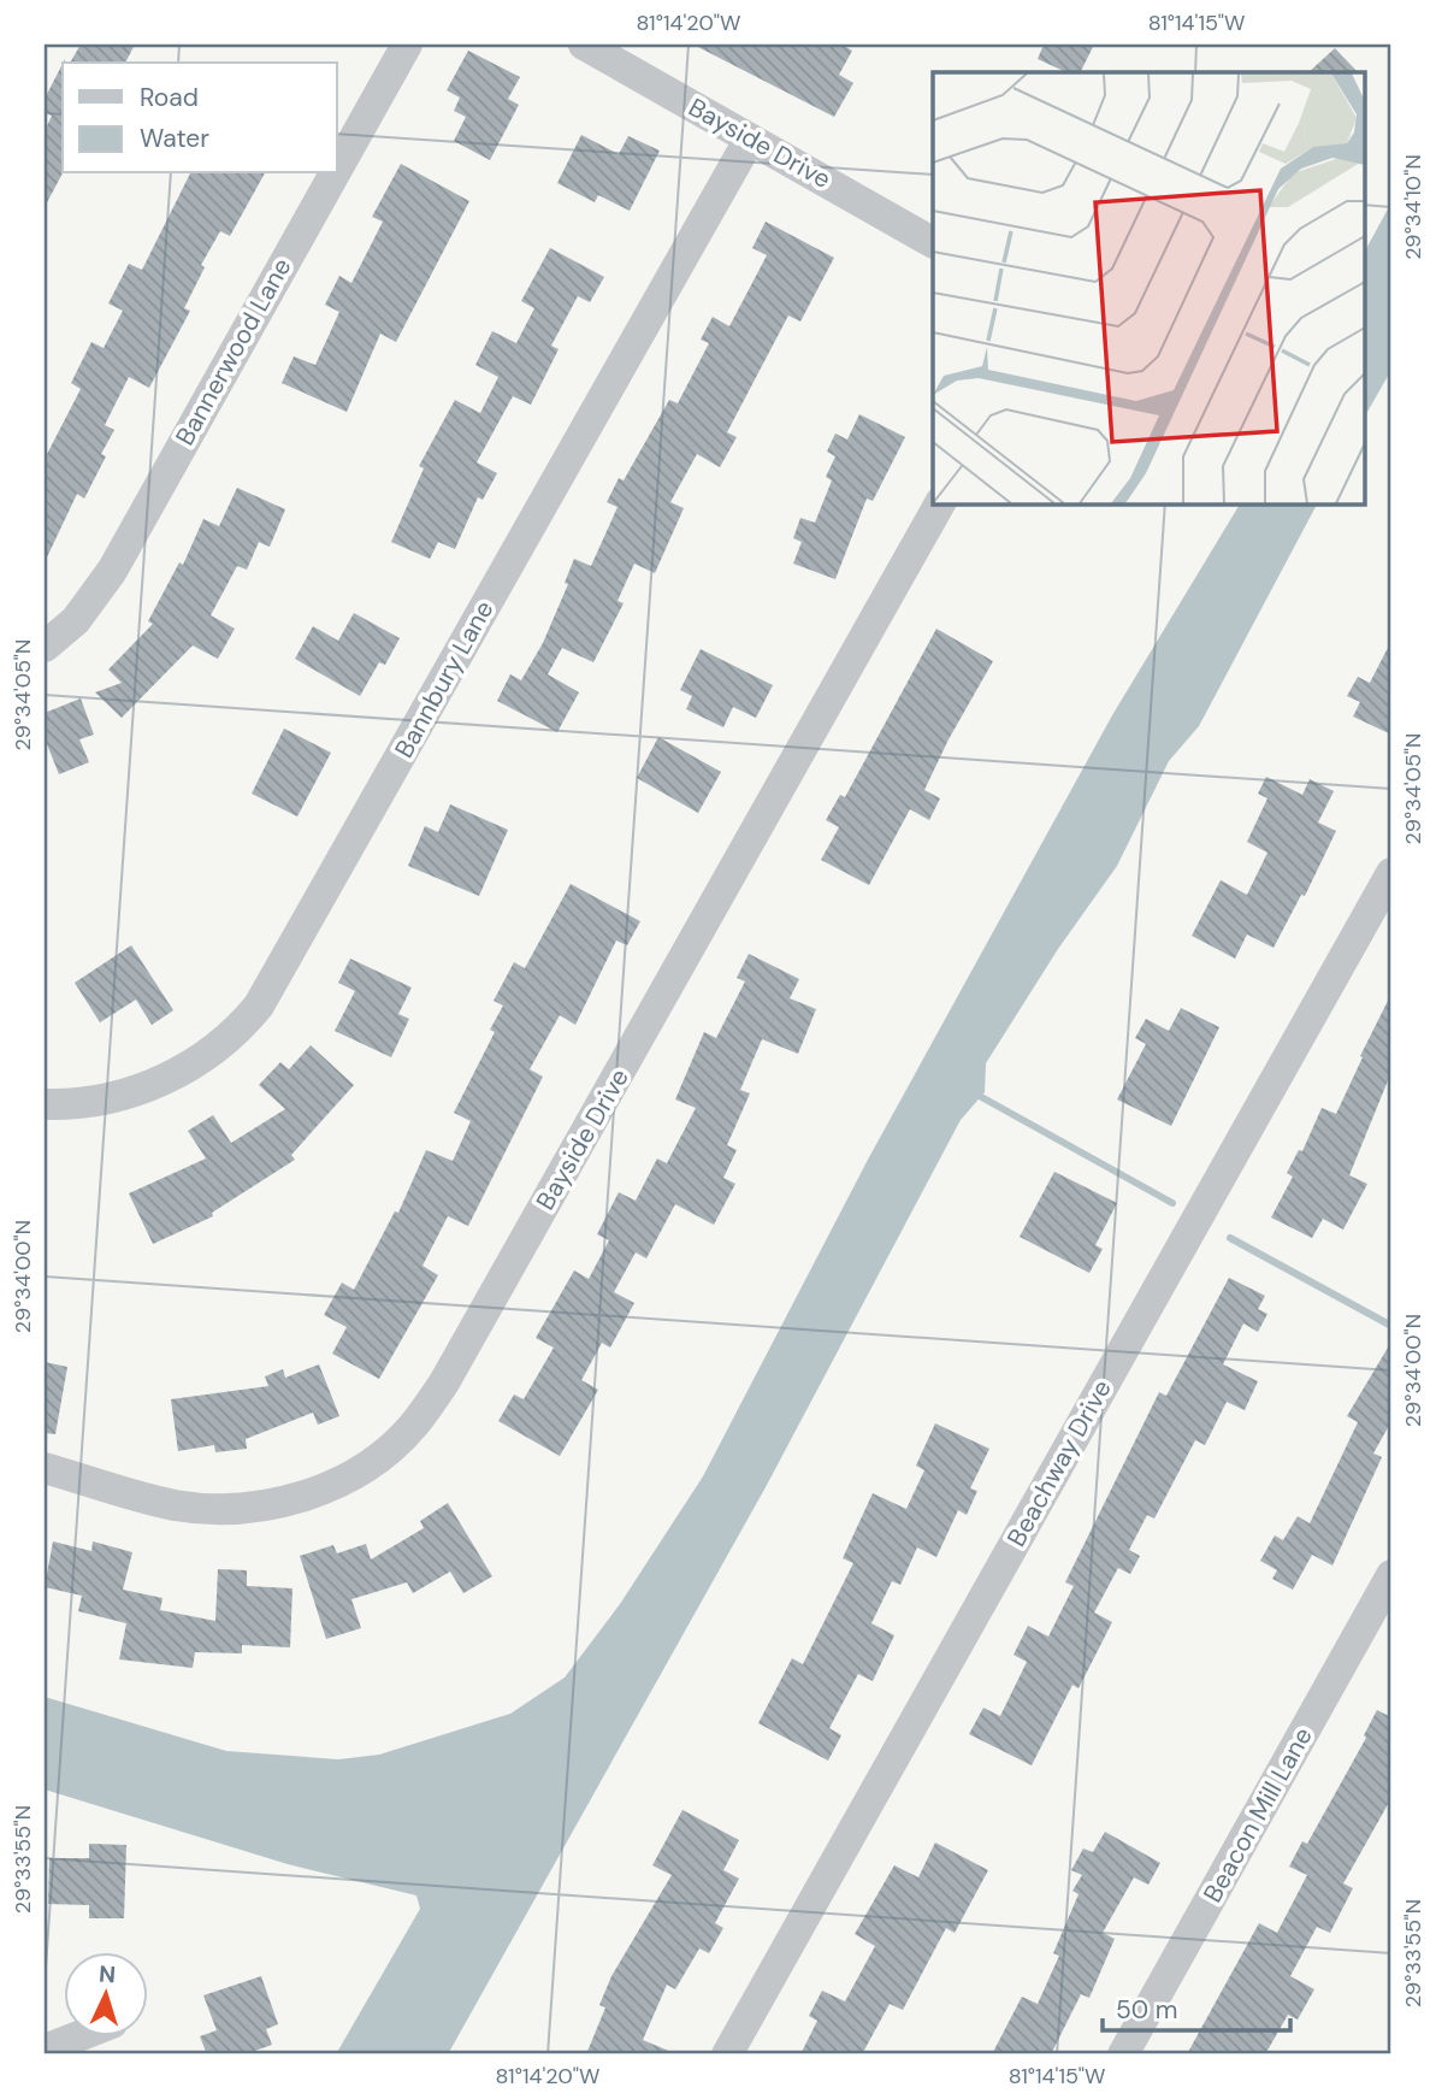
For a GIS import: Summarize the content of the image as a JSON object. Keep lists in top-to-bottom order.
{
  "streets": {
    "street": [
      "Bayside Drive",
      "Bannerwood Lane",
      "Bannbury Lane",
      "Beachway Drive",
      "Beacon Mill Lane"
    ]
  },
  "crossings": [
    ["Bayside Drive", "Bannbury Lane"]
  ],
  "legend": ["Road", "Water"],
  "scale_bar": "50 m",
  "north": "top",
  "coordinates": [
    "81°14'20\"W",
    "81°14'15\"W",
    "29°34'10\"N",
    "29°34'05\"N",
    "29°34'00\"N",
    "29°33'55\"N"
  ]
}
